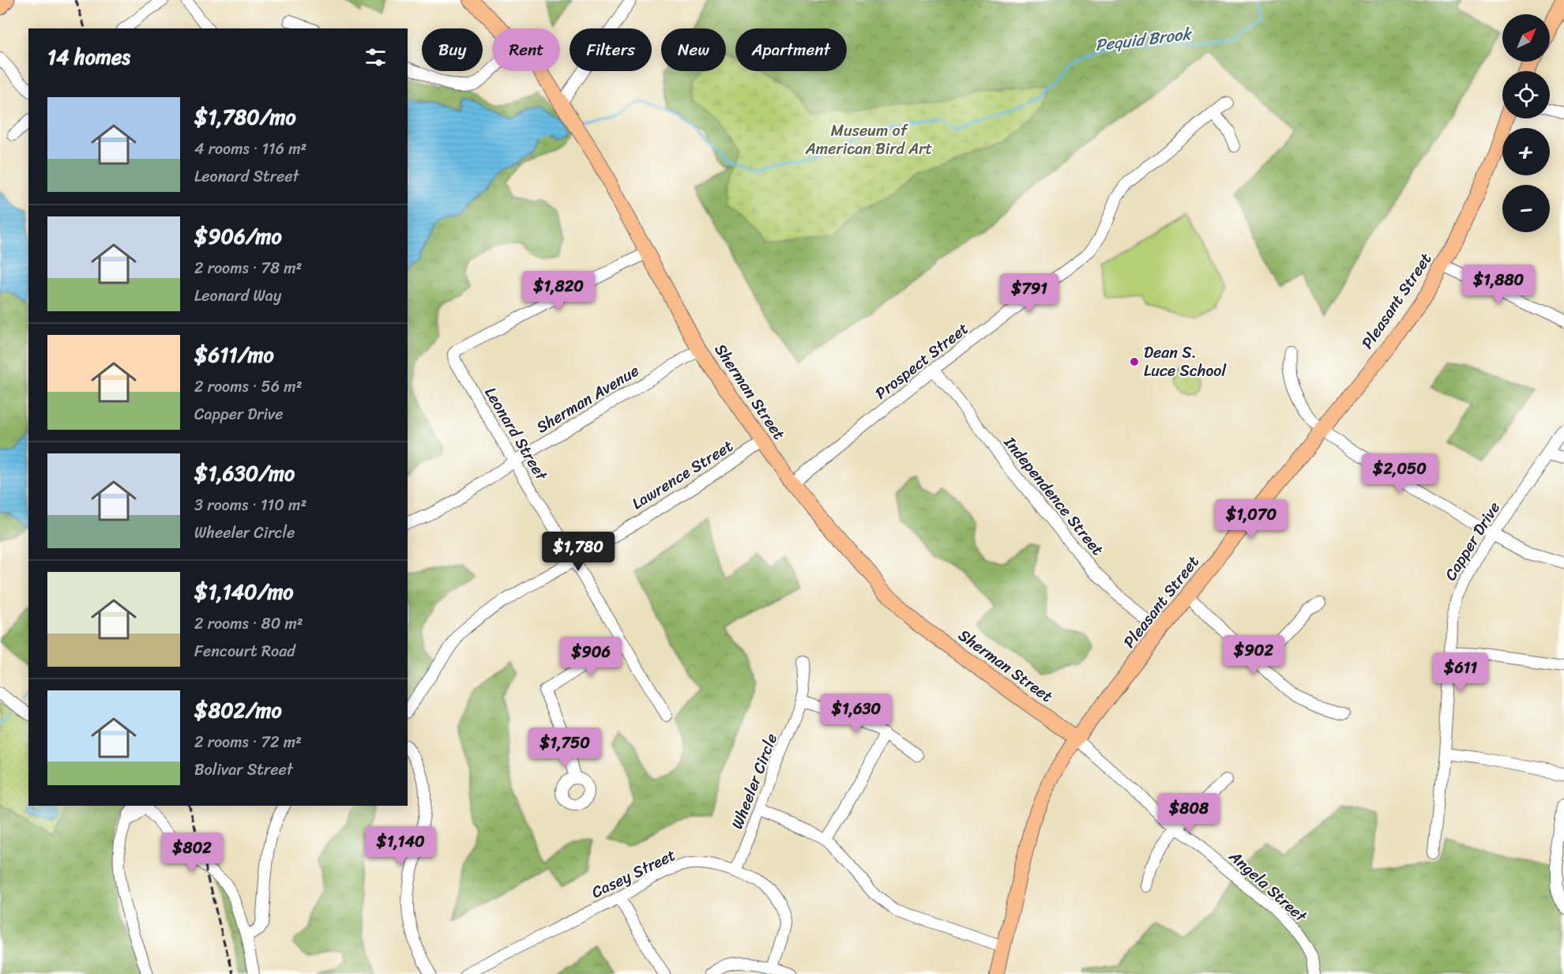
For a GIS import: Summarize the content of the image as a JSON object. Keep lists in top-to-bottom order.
{
  "streets": {
    "main road": ["Pleasant Street", "Sherman Street"],
    "street": [
      "Prospect Street",
      "Sherman Avenue",
      "Leonard Street",
      "Lawrence Street",
      "Independence Street",
      "Capper Drive",
      "Wheeler Circle",
      "Casey Street",
      "Angela Street"
    ]
  },
  "crossings": [
    ["Pleasant Street", "Sherman Street"],
    ["Pleasant Street", "Independence Street"],
    ["Pleasant Street", "Angela Street"],
    ["Prospect Street", "Sherman Street"],
    ["Prospect Street", "Independence Street"],
    ["Sherman Street", "Sherman Avenue"],
    ["Sherman Street", "Leonard Street"],
    ["Sherman Street", "Lawrence Street"],
    ["Sherman Street", "Angela Street"],
    ["Sherman Avenue", "Leonard Street"],
    ["Leonard Street", "Lawrence Street"],
    ["Wheeler Circle", "Casey Street"]
  ],
  "water": ["Pequid Brook"],
  "parks": ["Museum of American Bird Art"],
  "places": ["Dean S. Luce School"],
  "north": "top right",
  "page": {
    "map_buttons": ["+", "−"],
    "chip": [
      "Buy",
      "Rent",
      "Filters",
      "New",
      "Apartment"
    ],
    "heading": "14 homes",
    "list": [
      {
        "name": "$1,780/mo",
        "note": "4 rooms · 116 m² · Leonard Street"
      },
      {
        "name": "$906/mo",
        "note": "2 rooms · 78 m² · Leonard Way"
      },
      {
        "name": "$611/mo",
        "note": "2 rooms · 56 m² · Capper Drive"
      },
      {
        "name": "$1,630/mo",
        "note": "3 rooms · 110 m² · Wheeler Circle"
      },
      {
        "name": "$1,140/mo",
        "note": "2 rooms · 80 m² · Fencourt Road"
      },
      {
        "name": "$802/mo",
        "note": "2 rooms · 72 m² · Bolivar Street"
      }
    ],
    "price": [
      "$1,880",
      "$1,820",
      "$791",
      "$2,050",
      "$1,070",
      "$1,780",
      "$902",
      "$906",
      "$611",
      "$1,630",
      "$1,750",
      "$808",
      "$1,140",
      "$802"
    ]
  }
}
